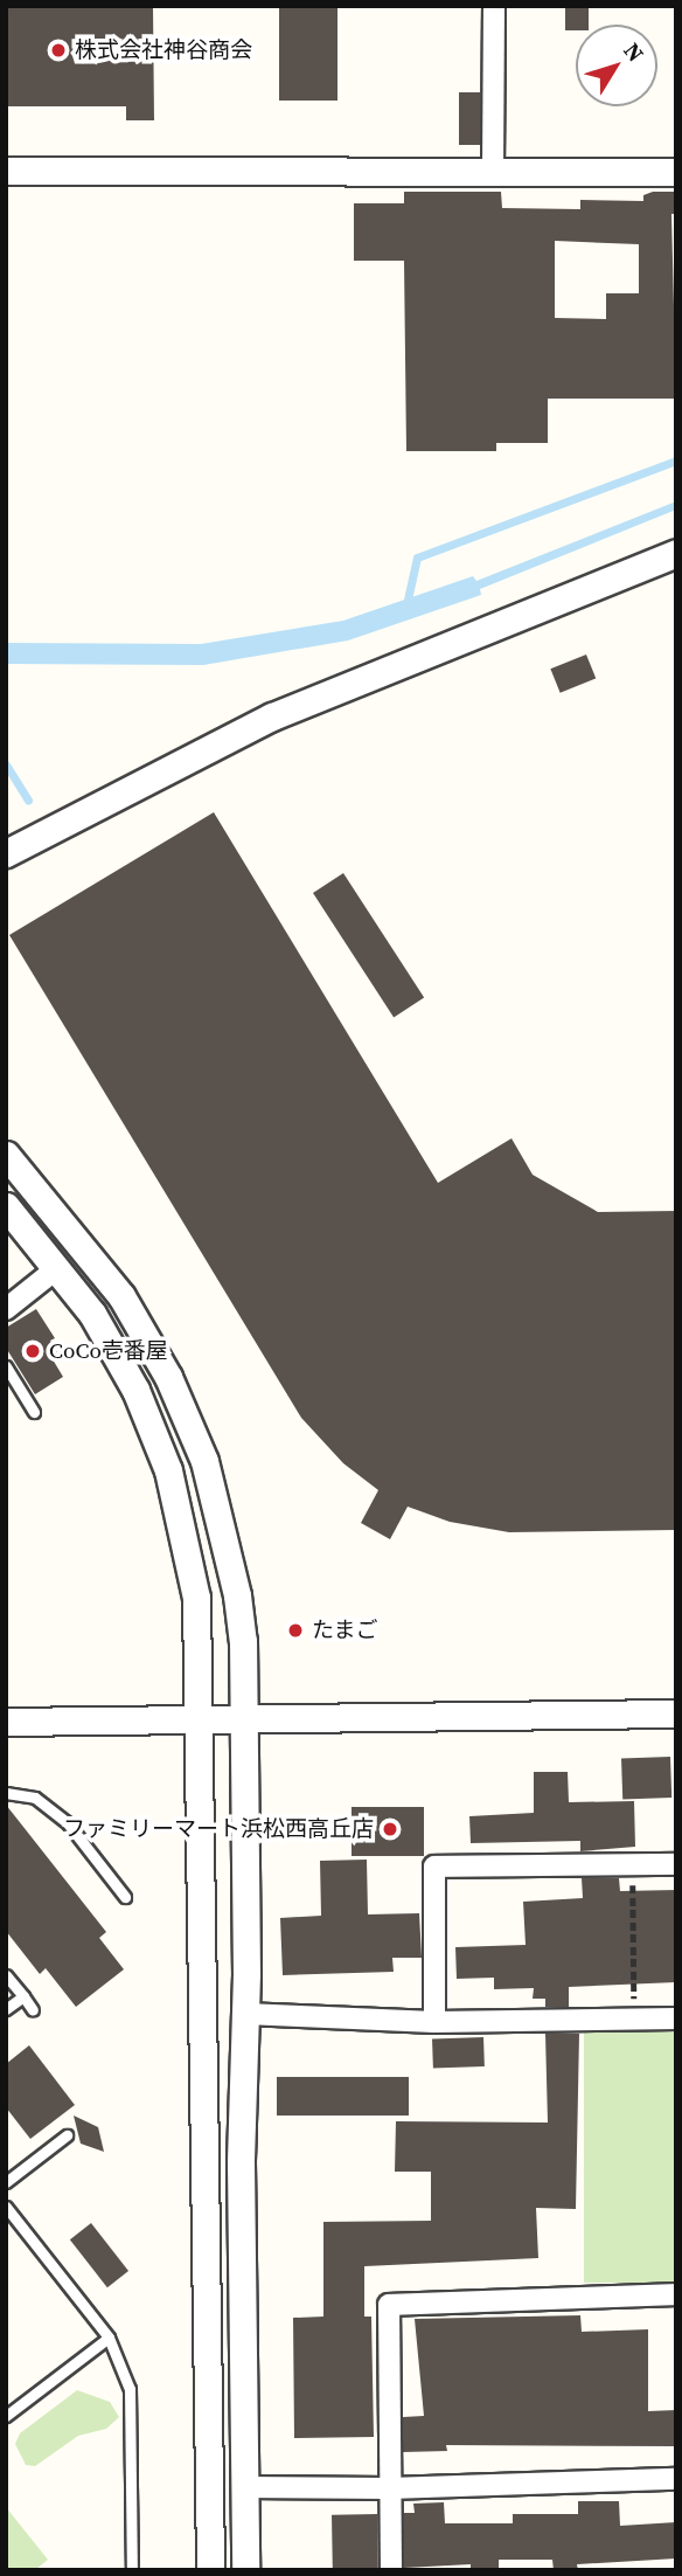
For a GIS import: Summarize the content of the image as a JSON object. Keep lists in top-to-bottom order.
{
  "places": [
    "株式会社神谷商会",
    "CoCo壱番屋",
    "たまご",
    "ファミリーマート浜松西高丘店"
  ],
  "north": "top right"
}
